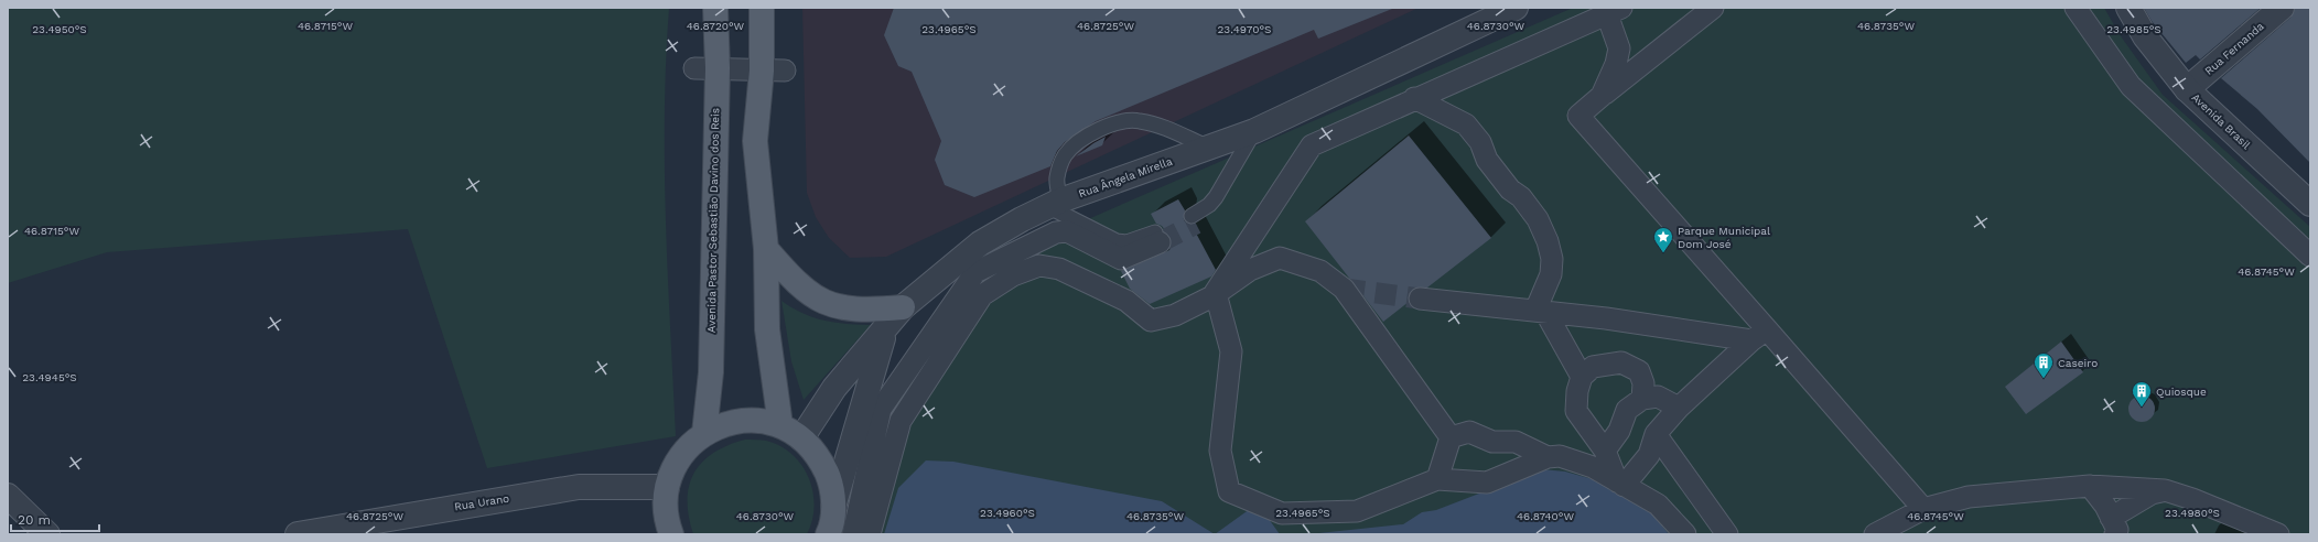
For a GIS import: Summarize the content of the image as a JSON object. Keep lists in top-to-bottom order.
{
  "streets": {
    "main road": ["Avenida Pastor Sebastião Davino dos Reis"],
    "street": [
      "Rua Fernanda",
      "Avenida Brasil",
      "Rua Ângela Mirella",
      "Rua Urano"
    ]
  },
  "crossings": [
    ["Rua Fernanda", "Avenida Brasil"]
  ],
  "places": {
    "place": ["Parque Municipal Dom José"],
    "building": ["Caseiro", "Quiosque"]
  },
  "scale_bar": "20 m",
  "coordinates": [
    "46.8715°W",
    "46.8720°W",
    "46.8725°W",
    "46.8730°W",
    "46.8735°W",
    "23.4950°S",
    "23.4965°S",
    "23.4970°S",
    "23.4985°S",
    "46.8745°W",
    "23.4945°S",
    "23.4960°S",
    "23.4980°S",
    "46.8740°W"
  ]
}
